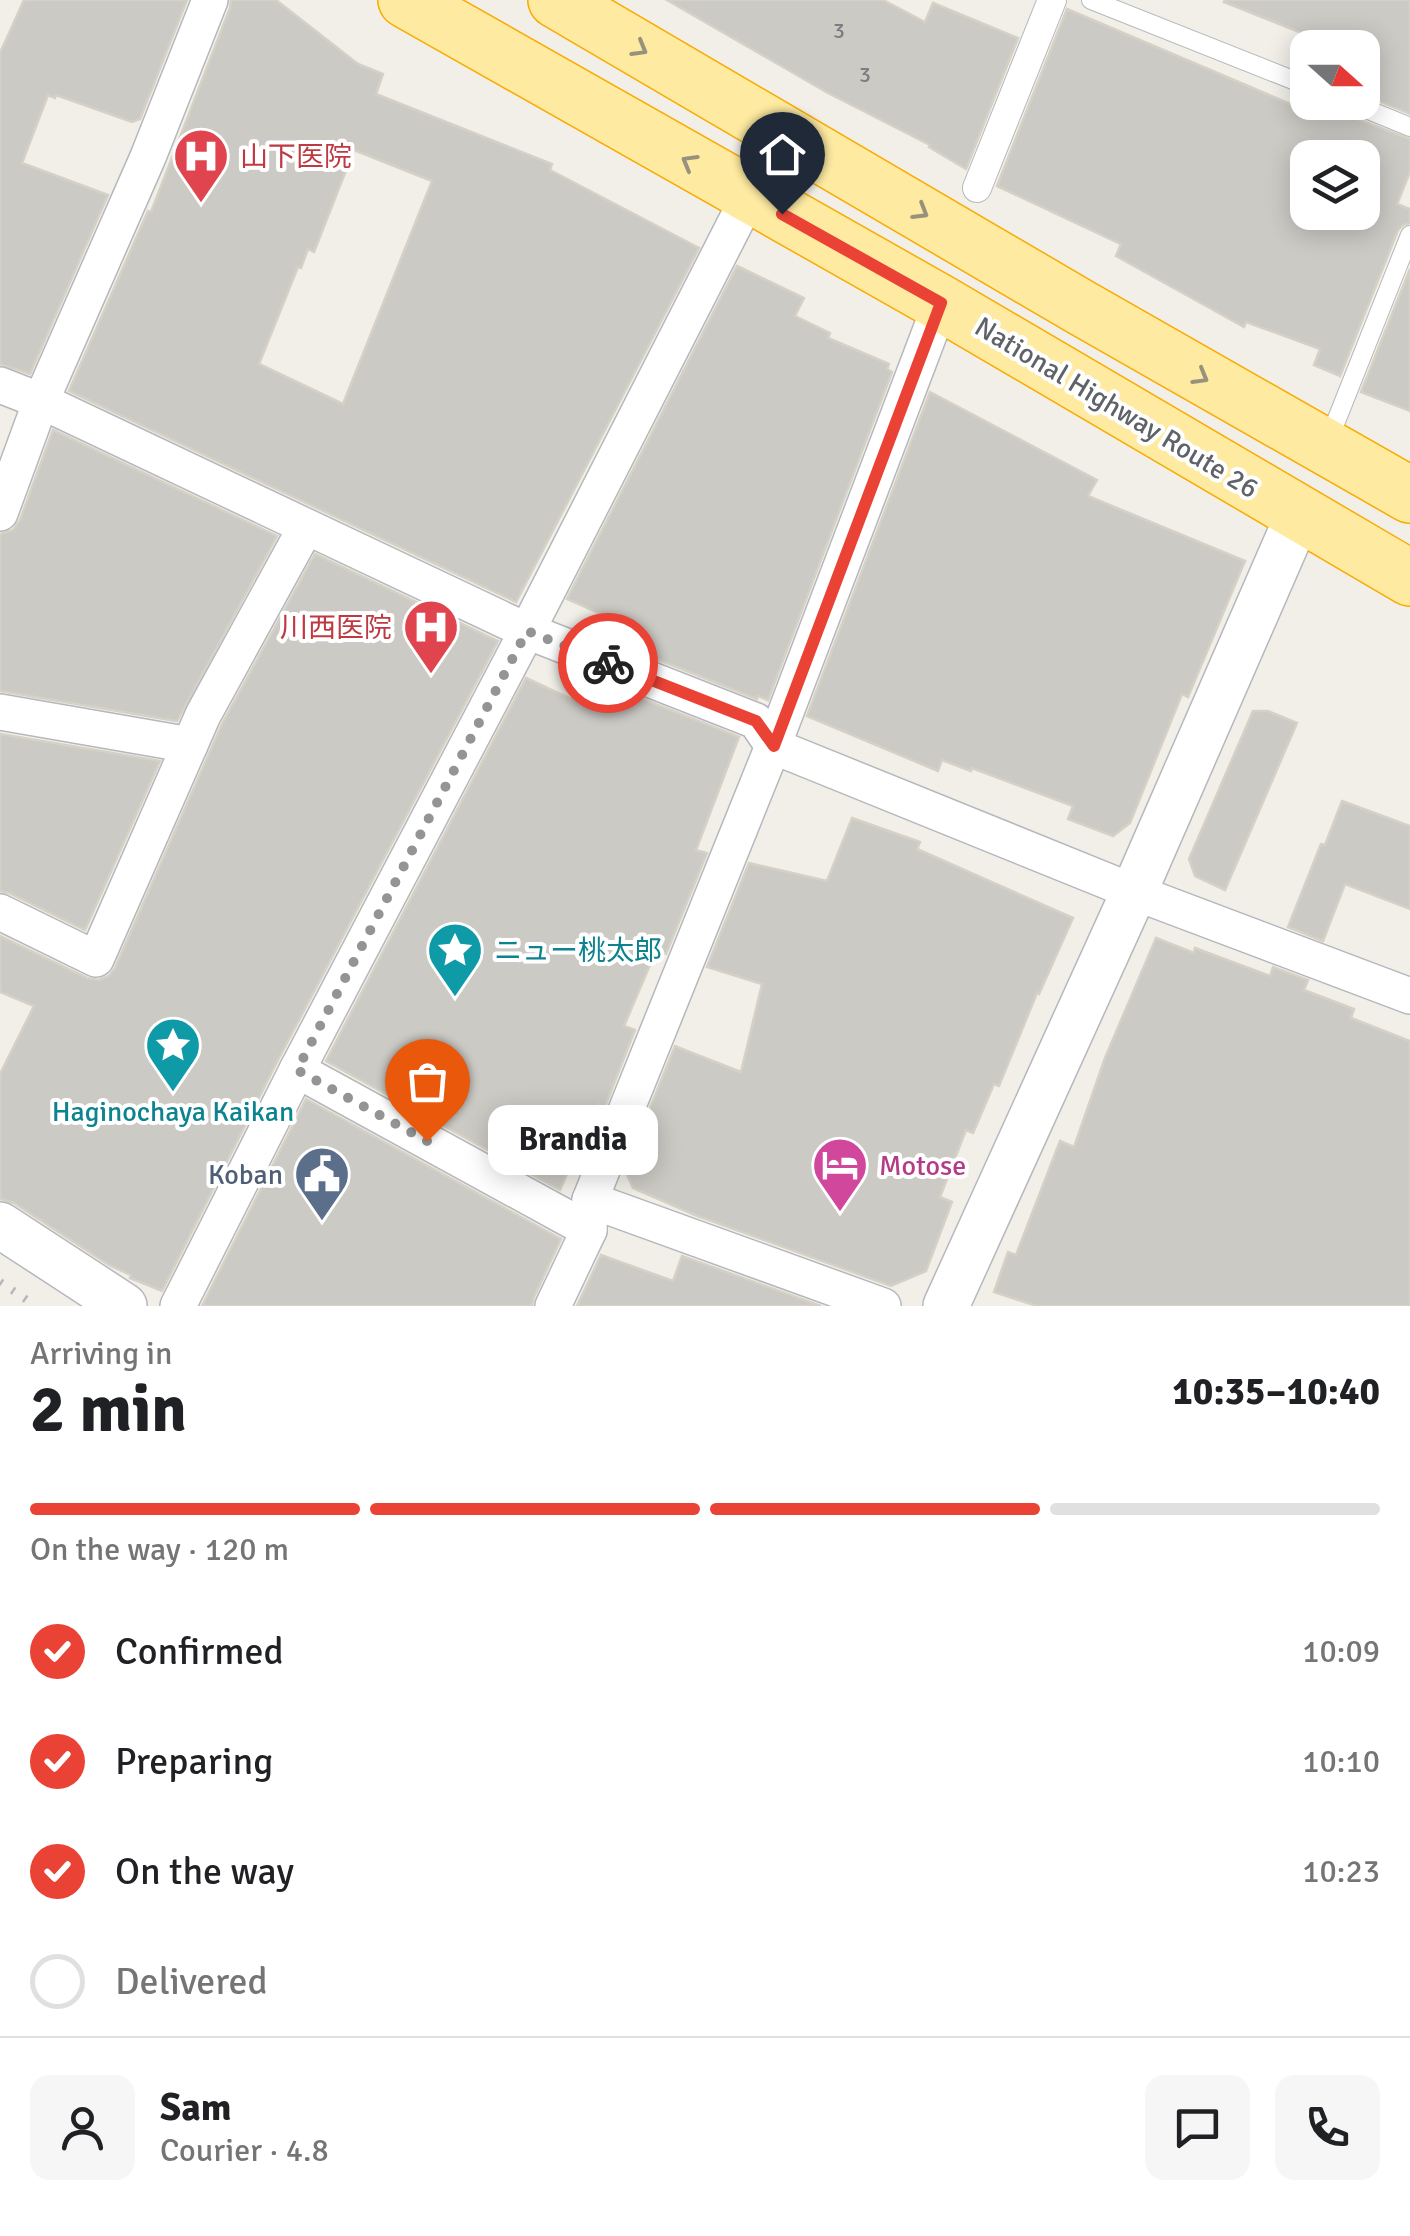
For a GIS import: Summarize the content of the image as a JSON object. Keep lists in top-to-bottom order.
{
  "streets": {
    "highway": ["National Highway Route 26"]
  },
  "places": {
    "hospital": ["山下医院", "川西医院"],
    "place": ["ニュー桃太郎", "Haginochaya Kaikan"],
    "other": ["Brandia"],
    "hotel": ["Motose"],
    "public building": ["Koban"]
  },
  "house_numbers": ["3", "3"],
  "north": "right",
  "page": {
    "bubble": "Brandia",
    "heading": ["2 min", "Arriving in", "10:35–10:40"],
    "panel": ["Sam", "Courier · 4.8"],
    "bar": "On the way · 120 m",
    "list": [
      ["Confirmed", "10:09"],
      ["Preparing", "10:10"],
      ["On the way", "10:23"],
      "Delivered"
    ]
  }
}
